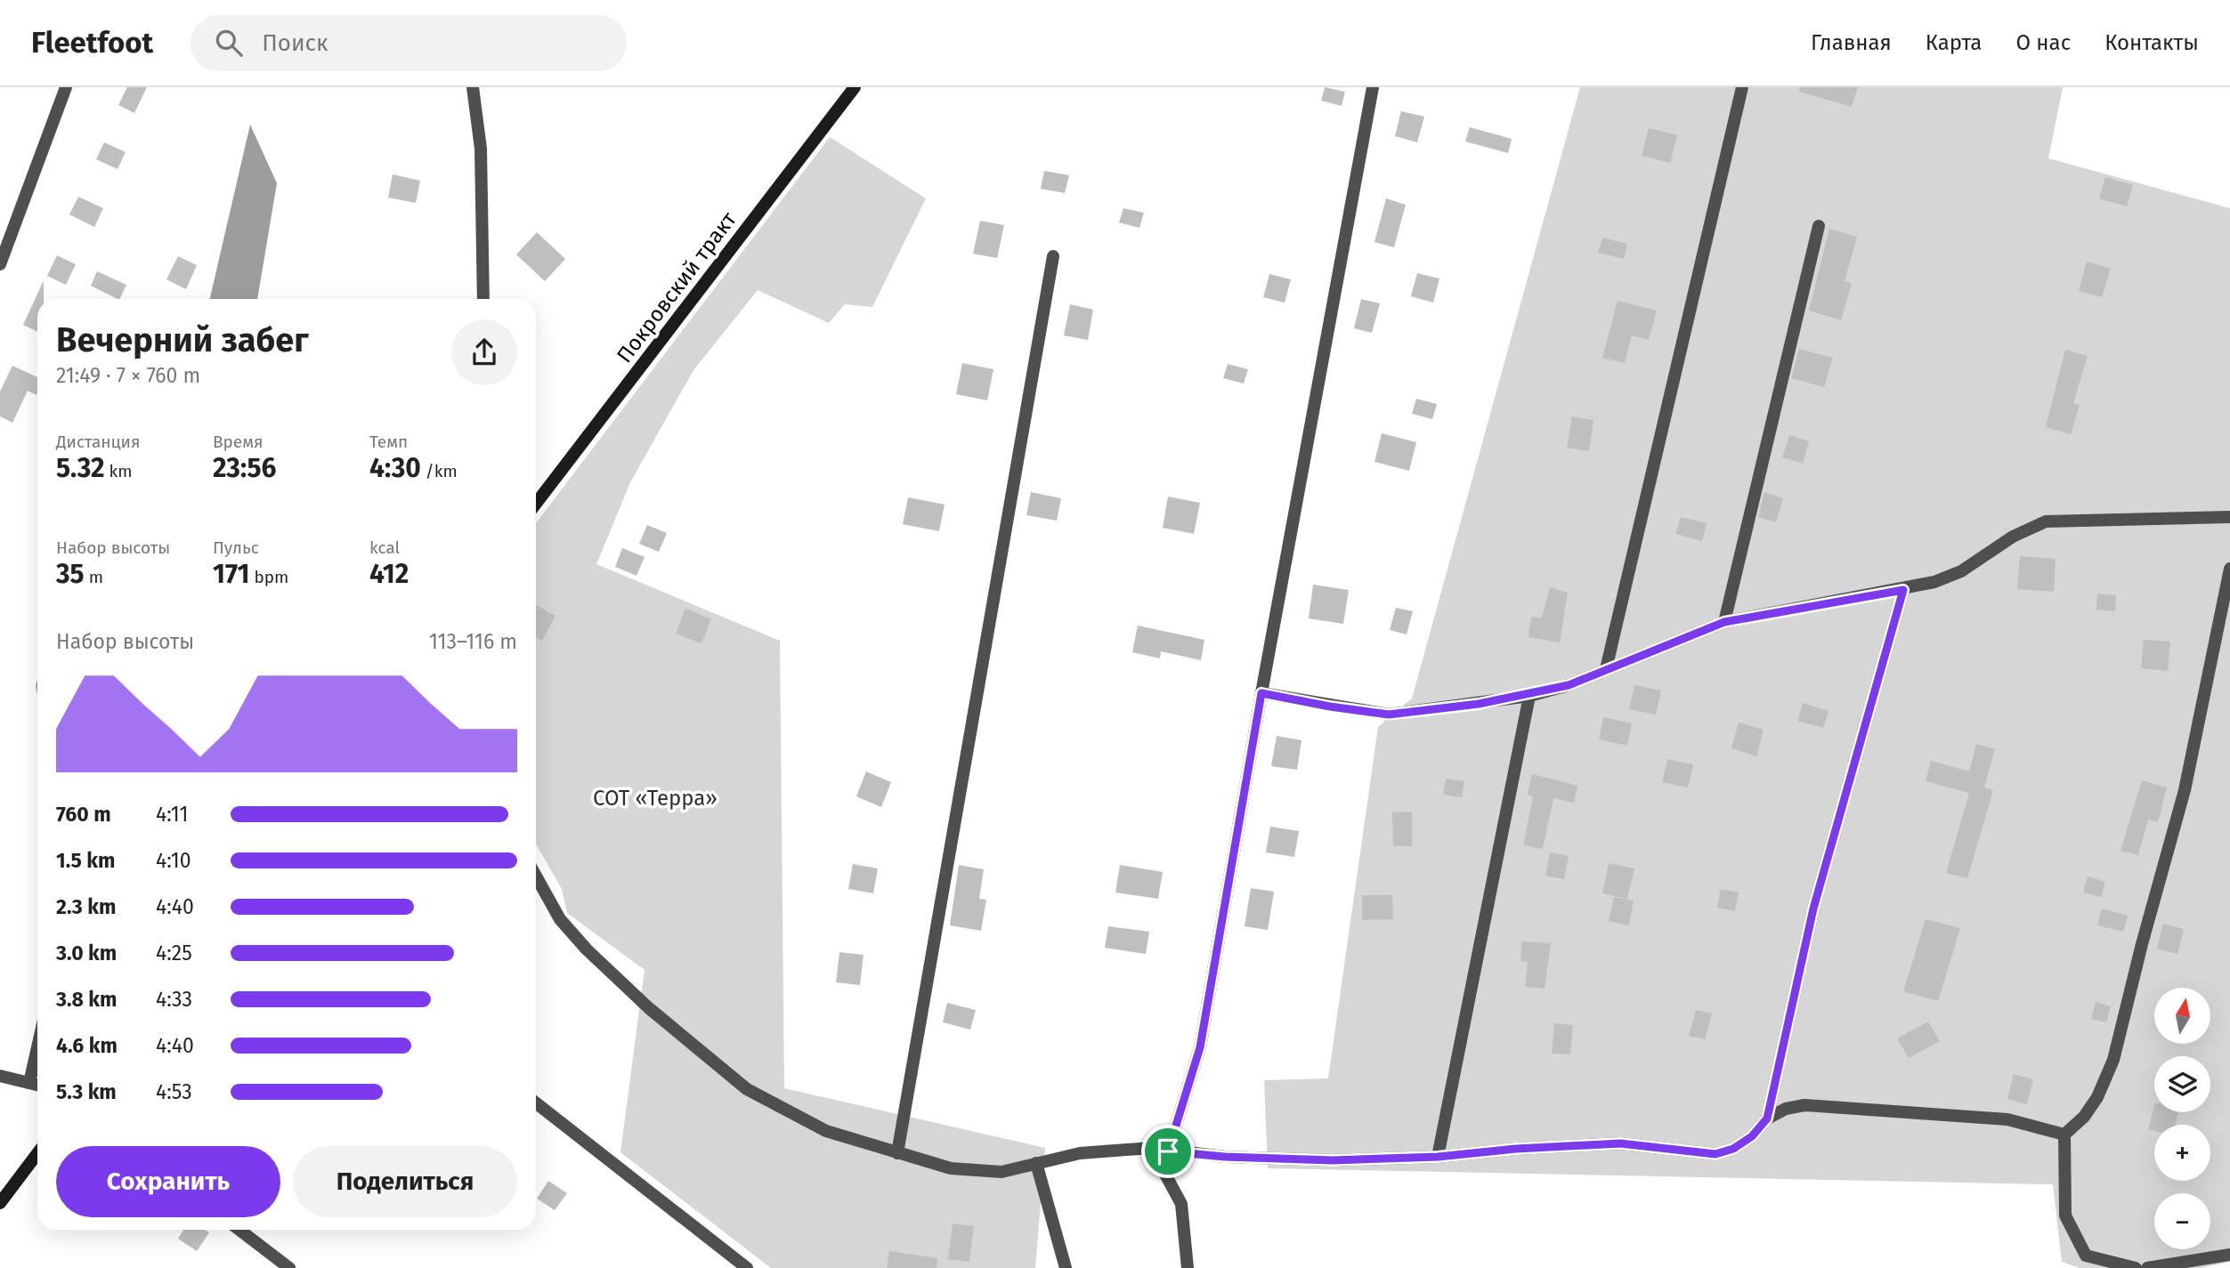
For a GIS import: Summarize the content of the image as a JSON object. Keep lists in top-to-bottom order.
{
  "streets": {
    "main road": ["Покровский тракт"]
  },
  "parks": ["СОТ «Терра»"],
  "north": "top",
  "page": {
    "header": "Fleetfoot",
    "search": "Поиск",
    "nav": [
      "Главная",
      "Карта",
      "О нас",
      "Контакты"
    ],
    "heading": ["Вечерний забег", "21:49 · 7 × 760 m"],
    "stats": [
      ["Дистанция", "5.32 km"],
      ["Время", "23:56"],
      ["Темп", "4:30 /km"],
      ["Набор высоты", "35 m"],
      ["Пульс", "171 bpm"],
      ["kcal", "412"]
    ],
    "chart": ["Набор высоты", "113–116 m"],
    "list": [
      {
        "name": "760 m",
        "note": "4:11"
      },
      {
        "name": "1.5 km",
        "note": "4:10"
      },
      {
        "name": "2.3 km",
        "note": "4:40"
      },
      {
        "name": "3.0 km",
        "note": "4:25"
      },
      {
        "name": "3.8 km",
        "note": "4:33"
      },
      {
        "name": "4.6 km",
        "note": "4:40"
      },
      {
        "name": "5.3 km",
        "note": "4:53"
      }
    ],
    "map_buttons": ["+", "−"],
    "buttons": ["Сохранить", "Поделиться"]
  }
}
